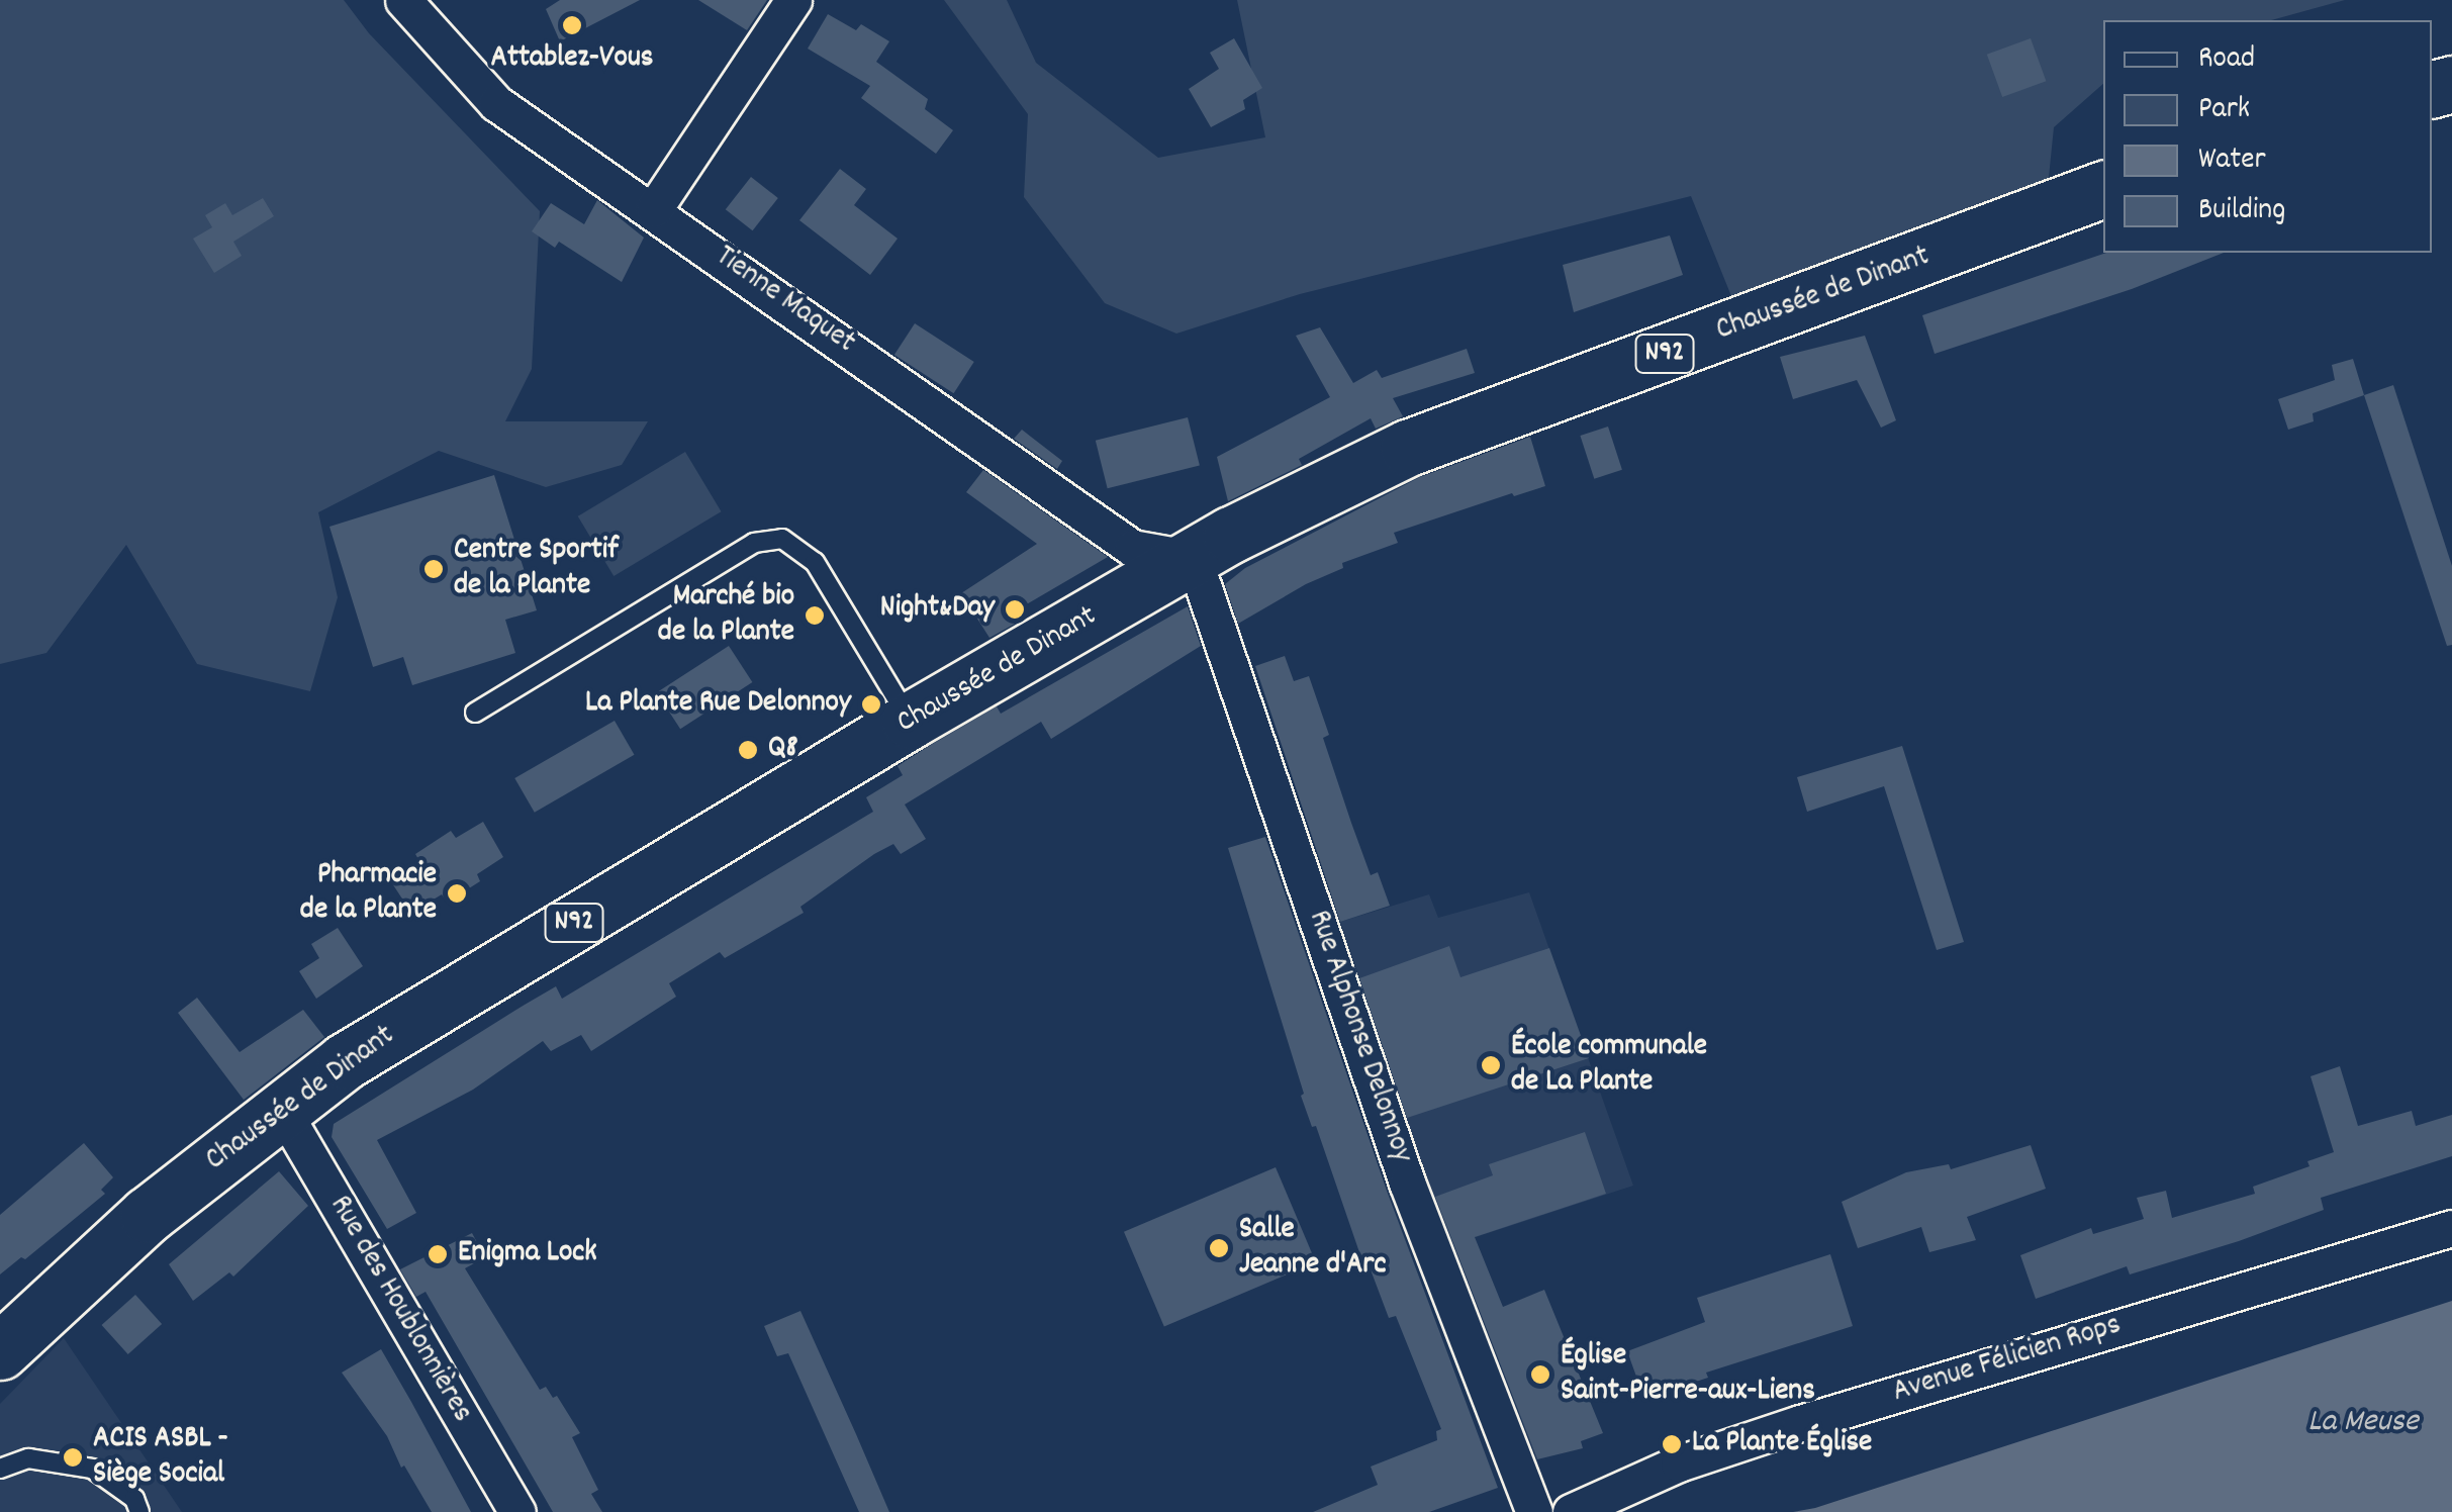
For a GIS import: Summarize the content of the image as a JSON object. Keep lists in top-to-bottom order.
{
  "streets": {
    "main road": ["Chaussée de Dinant", "N92"],
    "street": [
      "Tienne Maquet",
      "Rue Alphonse Delonnoy",
      "Rue des Houblonnières",
      "Avenue Félicien Rops"
    ]
  },
  "crossings": [
    ["Chaussée de Dinant", "Tienne Maquet"],
    ["Chaussée de Dinant", "Rue Alphonse Delonnoy"],
    ["Chaussée de Dinant", "Rue des Houblonnières"],
    ["Tienne Maquet", "Rue Alphonse Delonnoy"]
  ],
  "water": ["La Meuse"],
  "places": [
    "Attablez-Vous",
    "Centre Sportif de la Plante",
    "Night&Day",
    "Marché bio de la Plante",
    "La Plante Rue Delonnoy",
    "Q8",
    "Pharmacie de la Plante",
    "École communale de La Plante",
    "Salle Jeanne d'Arc",
    "Enigma Lock",
    "Église Saint-Pierre-aux-Liens",
    "La Plante Église",
    "ACIS ASBL - Siège Social"
  ],
  "legend": [
    "Road",
    "Park",
    "Water",
    "Building"
  ]
}
